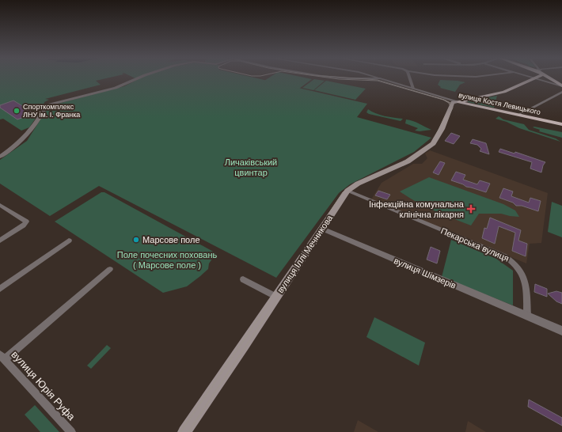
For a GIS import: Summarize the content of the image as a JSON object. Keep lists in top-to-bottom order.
{
  "streets": {
    "main road": ["вулиця Костя Левицького", "вулиця Іллі Мечникова"],
    "street": ["Пекарська вулиця", "вулиця Шімзерів", "вулиця Юрія Руфа"]
  },
  "crossings": [
    ["вулиця Костя Левицького", "вулиця Іллі Мечникова"],
    ["Пекарська вулиця", "вулиця Іллі Мечникова"],
    ["Пекарська вулиця", "вулиця Шімзерів"],
    ["вулиця Іллі Мечникова", "вулиця Шімзерів"]
  ],
  "parks": ["Личаківський цвинтар", "Поле почесних поховань ( Марсове поле )"],
  "places": {
    "other": ["Спорткомплекс ЛНУ ім. І. Франка", "Марсове поле"],
    "health": ["Інфекційна комунальна клінічна лікарня"]
  }
}
